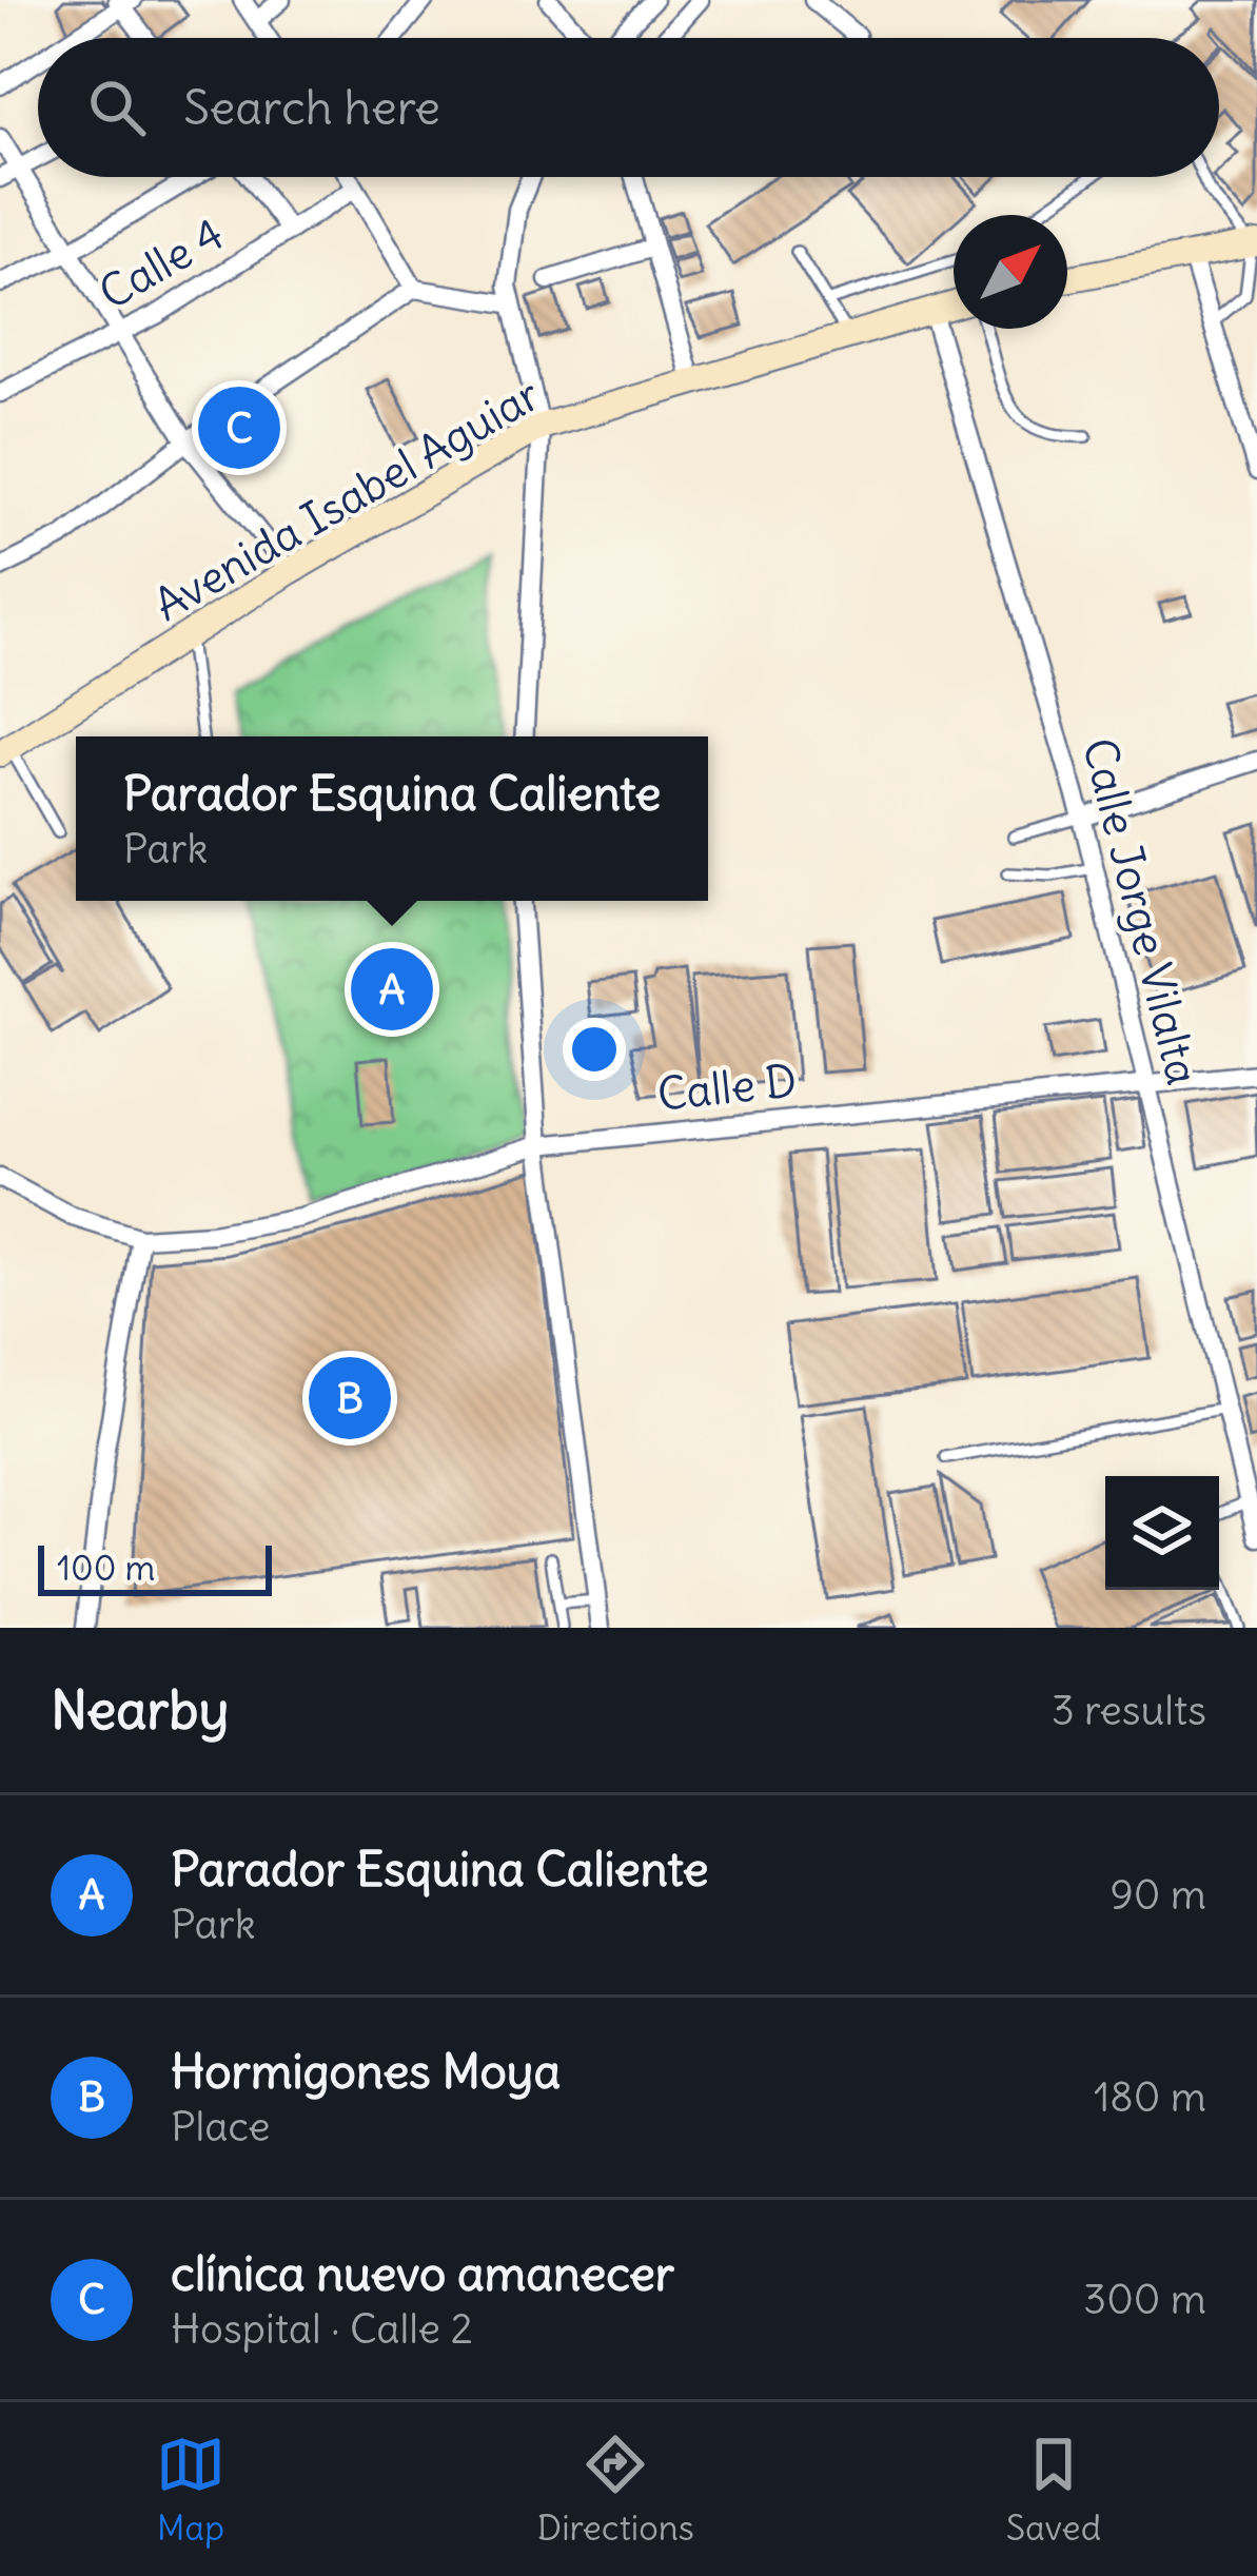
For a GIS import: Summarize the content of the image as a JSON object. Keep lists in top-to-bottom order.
{
  "streets": {
    "main road": ["Avenida Isabel Aguiar"],
    "street": ["Calle 4", "Calle Jorge Vilalta", "Calle D"]
  },
  "crossings": [
    ["Avenida Isabel Aguiar", "Calle Jorge Vilalta"],
    ["Calle Jorge Vilalta", "Calle D"]
  ],
  "scale_bar": "100 m",
  "north": "top right",
  "page": {
    "search": "Search here",
    "pins": ["C", "A", "B"],
    "popup": ["Parador Esquina Caliente", "Park"],
    "scale": "100 m",
    "heading": ["Nearby", "3 results"],
    "list": [
      {
        "mark": "A",
        "name": "Parador Esquina Caliente",
        "note": "Park",
        "value": "90 m"
      },
      {
        "mark": "B",
        "name": "Hormigones Moya",
        "note": "Place",
        "value": "180 m"
      },
      {
        "mark": "C",
        "name": "clínica nuevo amanecer",
        "note": "Hospital · Calle 2",
        "value": "300 m"
      }
    ],
    "nav": ["Map", "Directions", "Saved"]
  }
}
